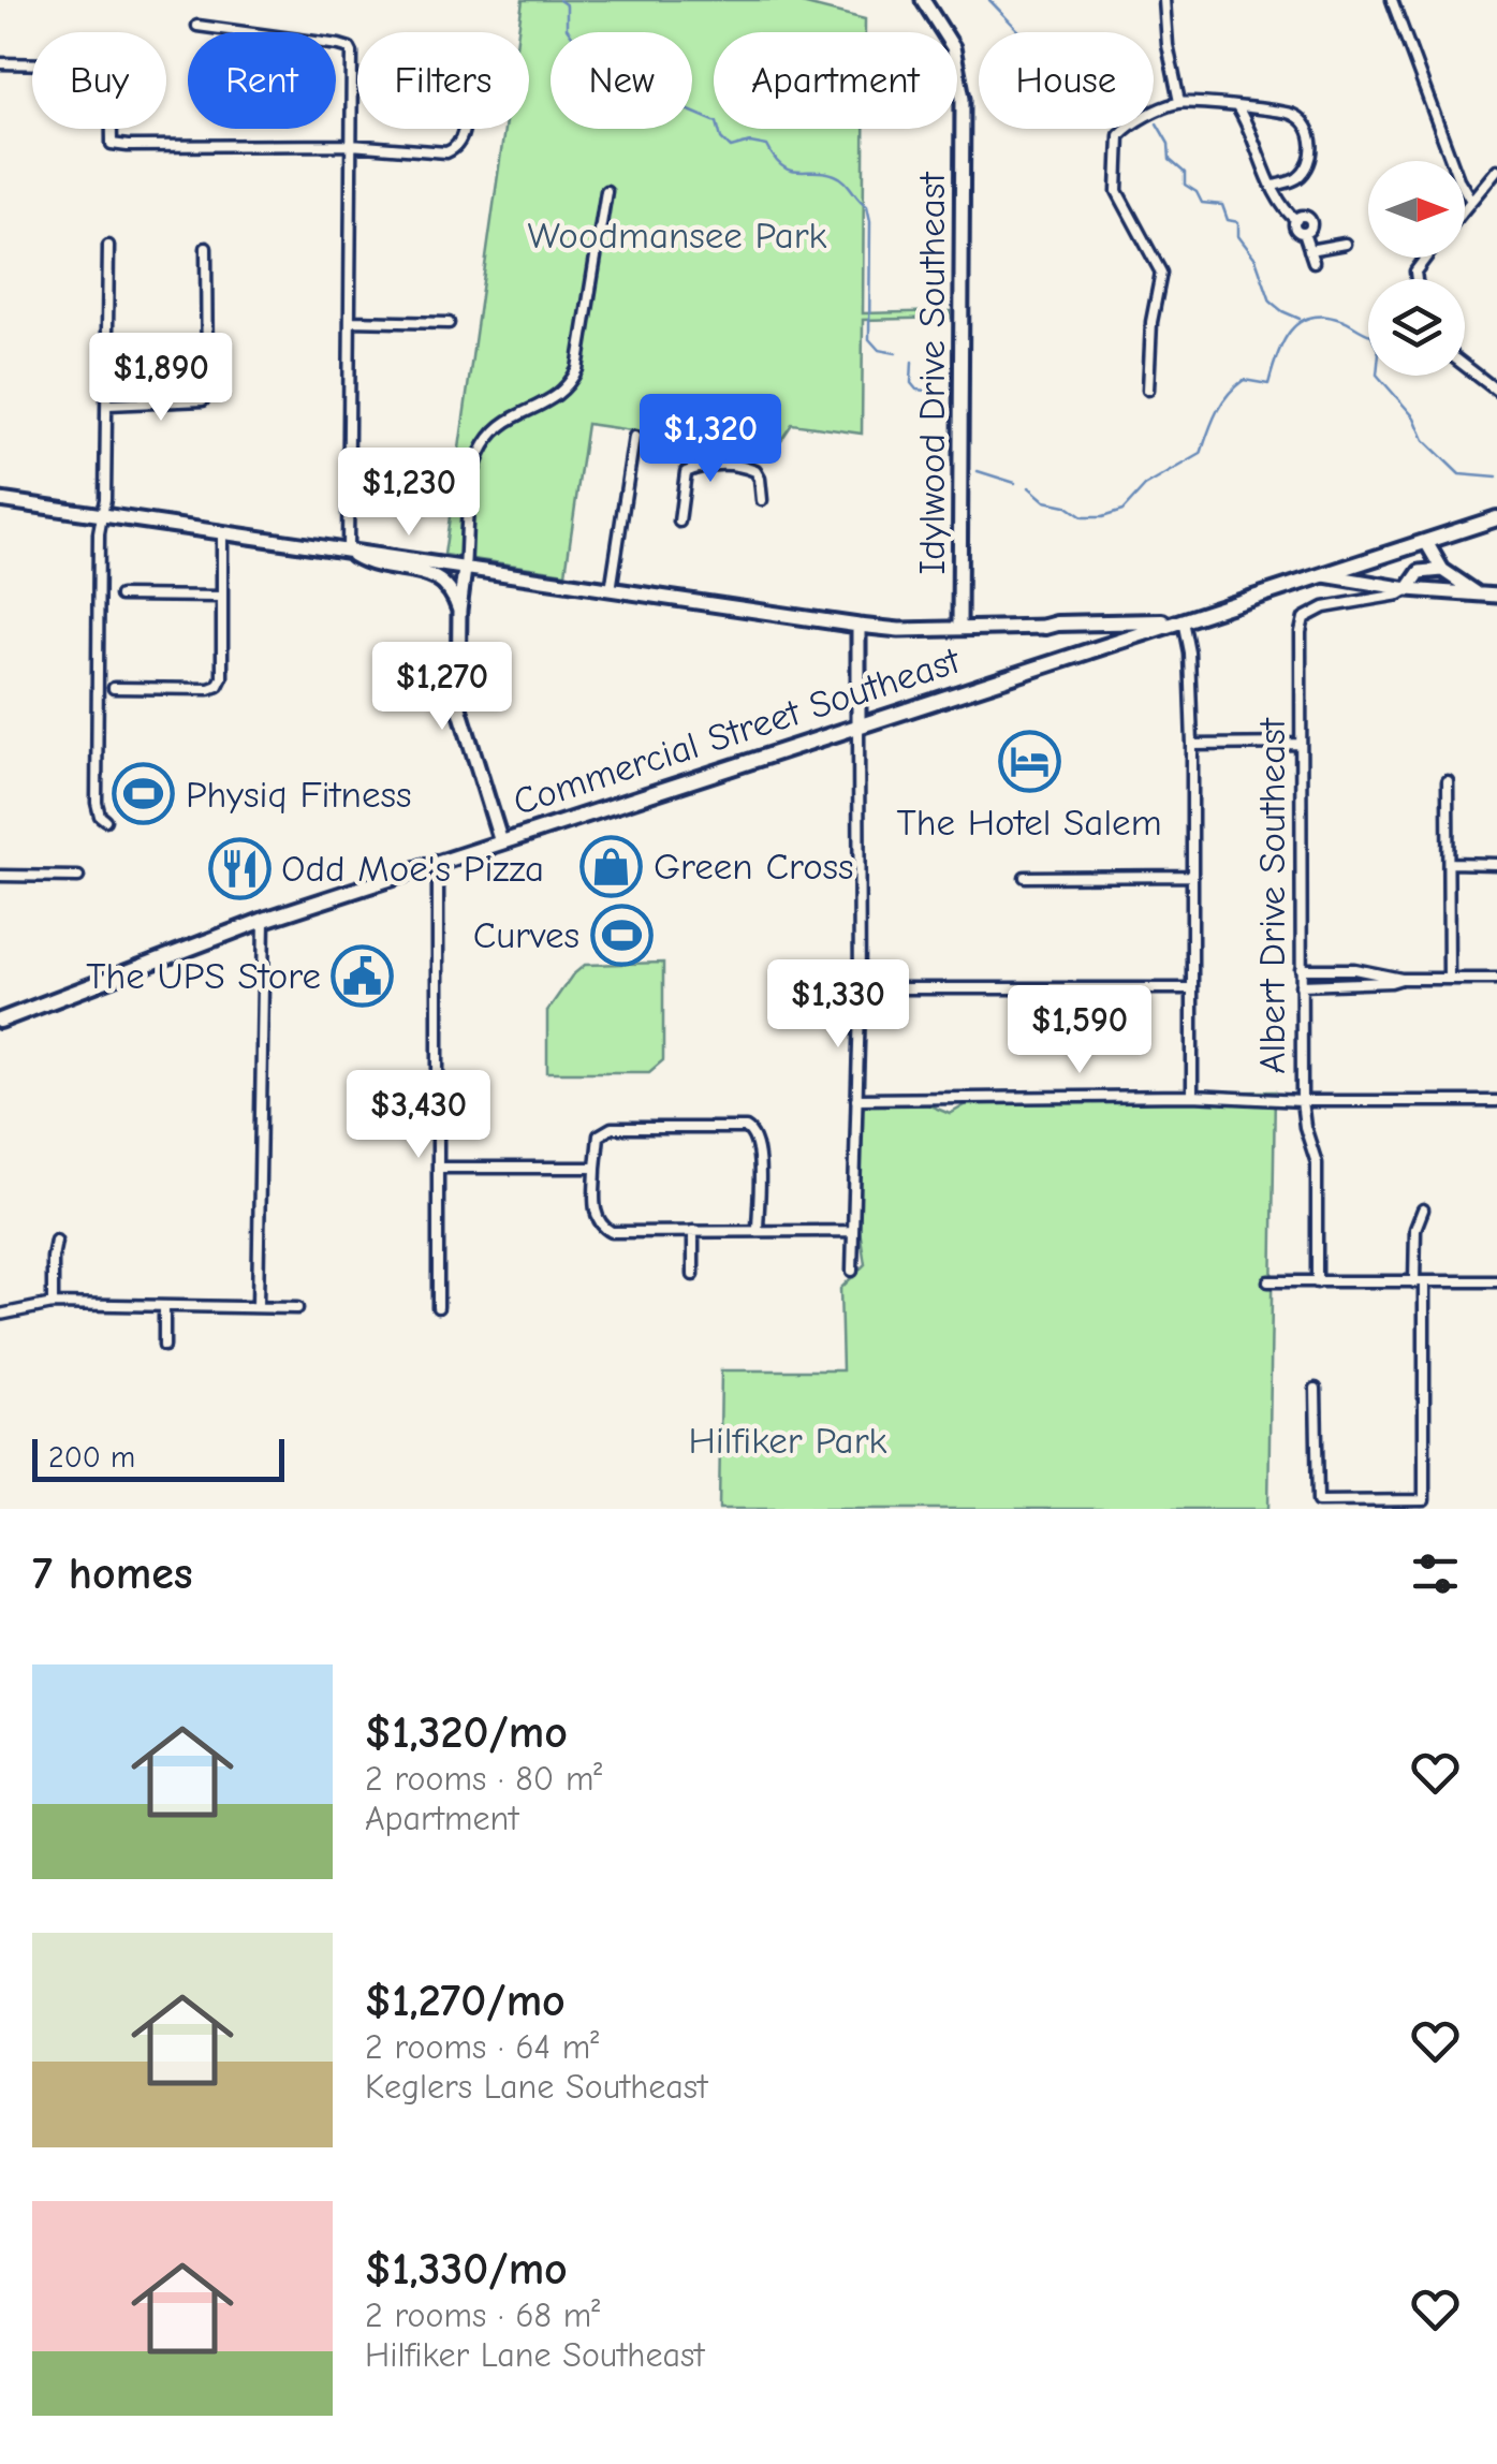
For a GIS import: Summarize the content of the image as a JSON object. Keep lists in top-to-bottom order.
{
  "streets": {
    "main road": ["Idylwood Drive Southeast", "Commercial Street Southeast"],
    "street": ["Albert Drive Southeast"]
  },
  "parks": ["Woodmansee Park", "Hilfiker Park"],
  "places": {
    "hotel": ["The Hotel Salem"],
    "sports": ["Physiq Fitness", "Curves"],
    "shop": ["Green Cross"],
    "restaurant": ["Odd Moe's Pizza"],
    "public building": ["The UPS Store"]
  },
  "scale_bar": "200 m",
  "north": "right",
  "page": {
    "chip": [
      "Buy",
      "Rent",
      "Filters",
      "New",
      "Apartment",
      "House"
    ],
    "price": [
      "$1,890",
      "$1,320",
      "$1,230",
      "$1,270",
      "$1,330",
      "$1,590",
      "$3,430"
    ],
    "scale": "200 m",
    "heading": "7 homes",
    "list": [
      {
        "name": "$1,320/mo",
        "note": "2 rooms · 80 m² · Apartment"
      },
      {
        "name": "$1,270/mo",
        "note": "2 rooms · 64 m² · Keglers Lane Southeast"
      },
      {
        "name": "$1,330/mo",
        "note": "2 rooms · 68 m² · Hilfiker Lane Southeast"
      }
    ]
  }
}
